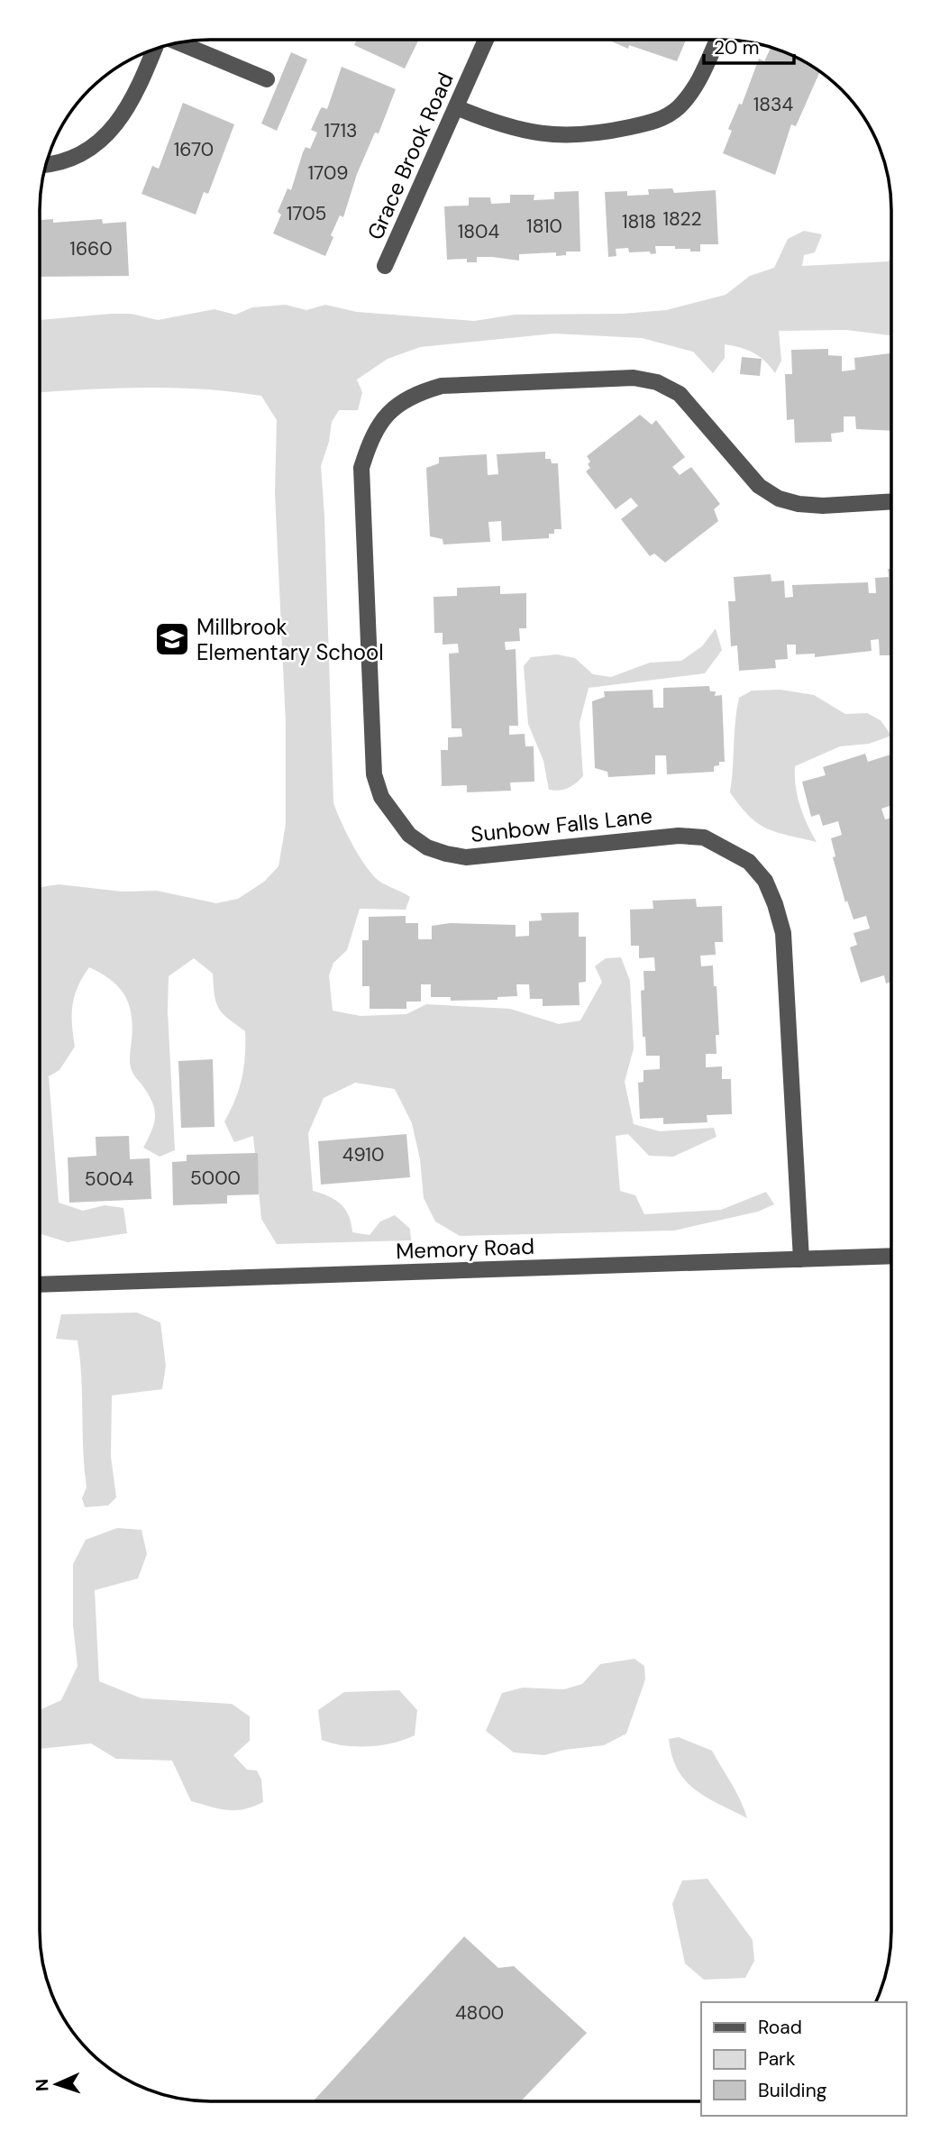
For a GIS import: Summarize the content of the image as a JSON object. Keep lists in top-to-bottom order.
{
  "streets": {
    "street": ["Grace Brook Road", "Sunbow Falls Lane", "Memory Road"]
  },
  "crossings": [
    ["Sunbow Falls Lane", "Memory Road"]
  ],
  "places": {
    "school or university": ["Millbrook Elementary School"]
  },
  "house_numbers": [
    "1834",
    "1713",
    "1670",
    "1709",
    "1705",
    "1822",
    "1818",
    "1810",
    "1804",
    "1660",
    "4910",
    "5000",
    "5004",
    "4800"
  ],
  "legend": ["Road", "Park", "Building"],
  "scale_bar": "20 m",
  "north": "left"
}
